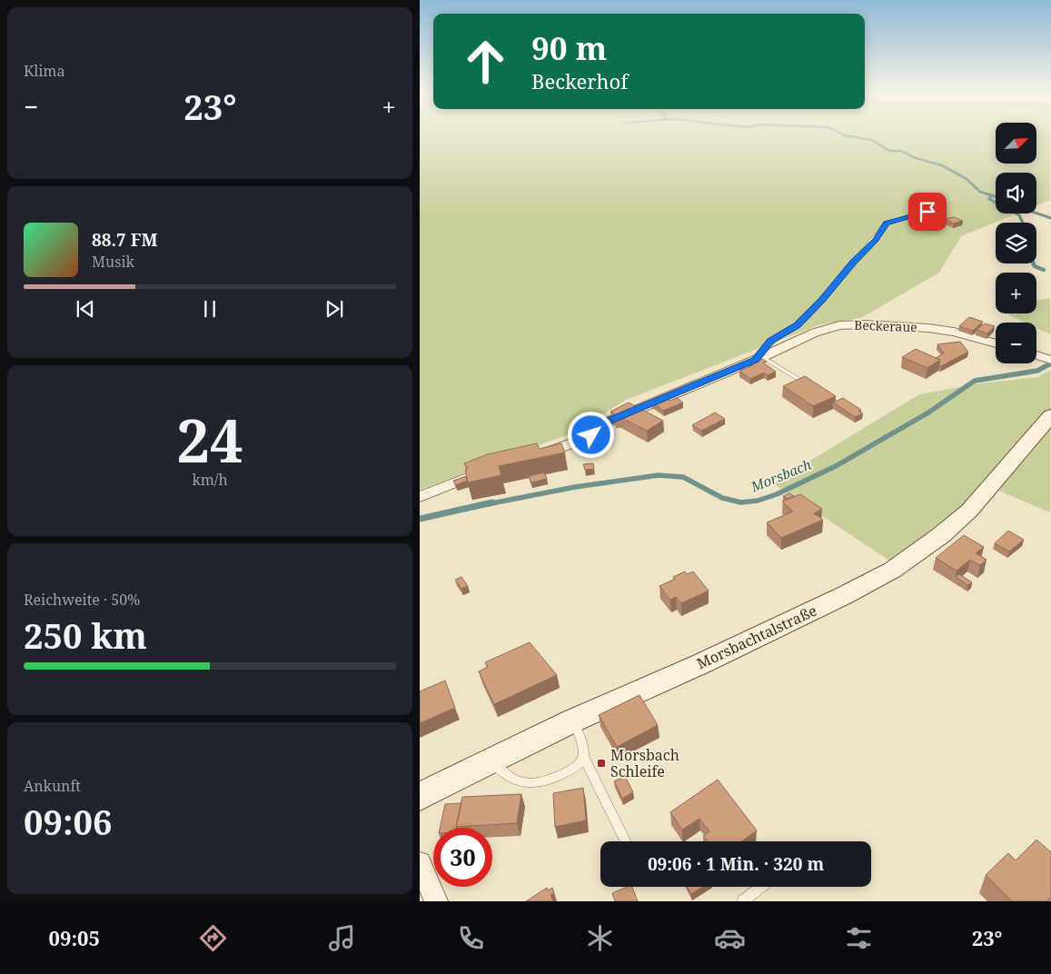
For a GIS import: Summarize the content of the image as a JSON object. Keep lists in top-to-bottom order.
{
  "streets": {
    "main road": ["Morsbachtalstraße"],
    "street": ["Beckeraue"]
  },
  "water": ["Morsbach"],
  "places": {
    "transit": ["Morsbach Schleife"]
  },
  "north": "top right",
  "page": {
    "tile": [
      "Klima",
      ["24", "km/h"],
      ["Reichweite · 50%", "250 km"],
      ["Ankunft", "09:06"]
    ],
    "turn": ["90 m", "Beckerhof"],
    "heat": ["−", "23°", "+"],
    "map_buttons": ["+", "−"],
    "song": ["88.7 FM", "Musik"],
    "limit": "30",
    "trip": "09:06 · 1 Min. · 320 m",
    "tabs": ["09:05", "23°"]
  }
}
